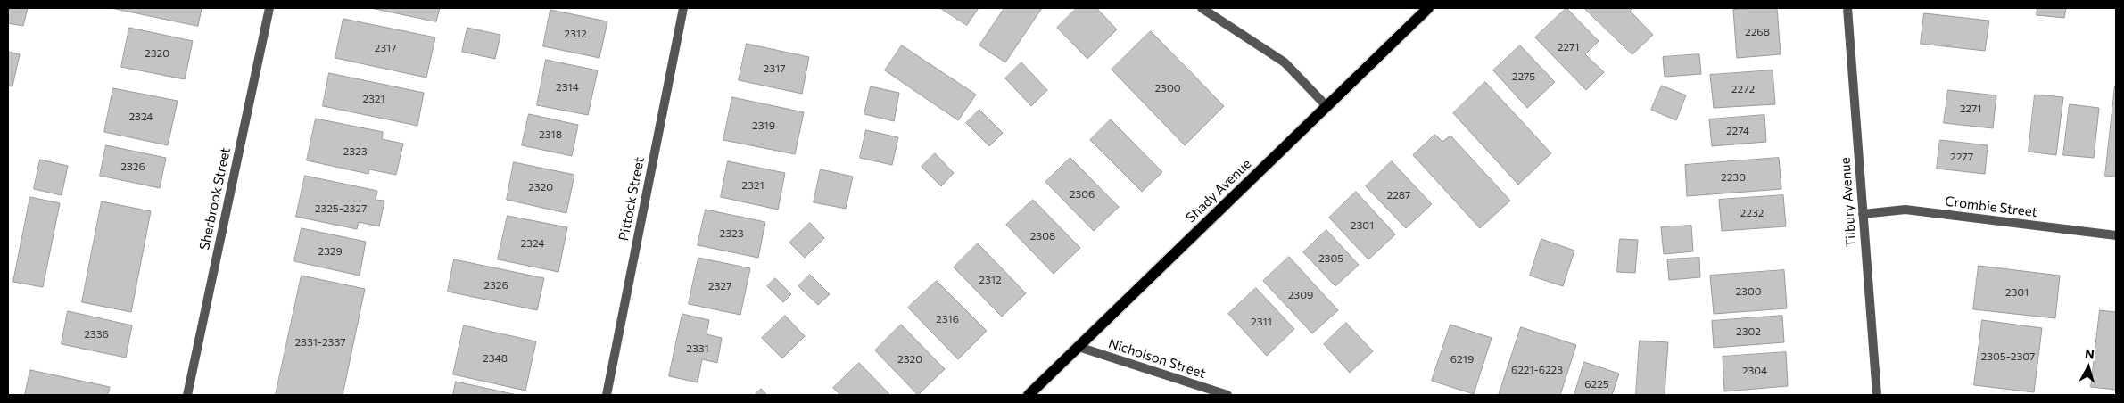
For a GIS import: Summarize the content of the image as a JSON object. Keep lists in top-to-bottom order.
{
  "streets": {
    "main road": ["Shady Avenue"],
    "street": [
      "Sherbrook Street",
      "Pittock Street",
      "Tilbury Avenue",
      "Crombie Street",
      "Nicholson Street"
    ]
  },
  "crossings": [
    ["Shady Avenue", "Nicholson Street"],
    ["Tilbury Avenue", "Crombie Street"]
  ],
  "house_numbers": [
    "2268",
    "2312",
    "2271",
    "2317",
    "2320",
    "2317",
    "2275",
    "2314",
    "2300",
    "2272",
    "2321",
    "2271",
    "2324",
    "2319",
    "2274",
    "2318",
    "2323",
    "2277",
    "2326",
    "2230",
    "2321",
    "2320",
    "2306",
    "2287",
    "2325-2327",
    "2232",
    "2301",
    "2323",
    "2308",
    "2324",
    "2329",
    "2305",
    "2312",
    "2326",
    "2327",
    "2300",
    "2301",
    "2309",
    "2316",
    "2311",
    "2302",
    "2336",
    "2331-2337",
    "2331",
    "2305-2307",
    "2348",
    "2320",
    "6219",
    "6221-6223",
    "2304",
    "6225"
  ],
  "north": "top"
}
